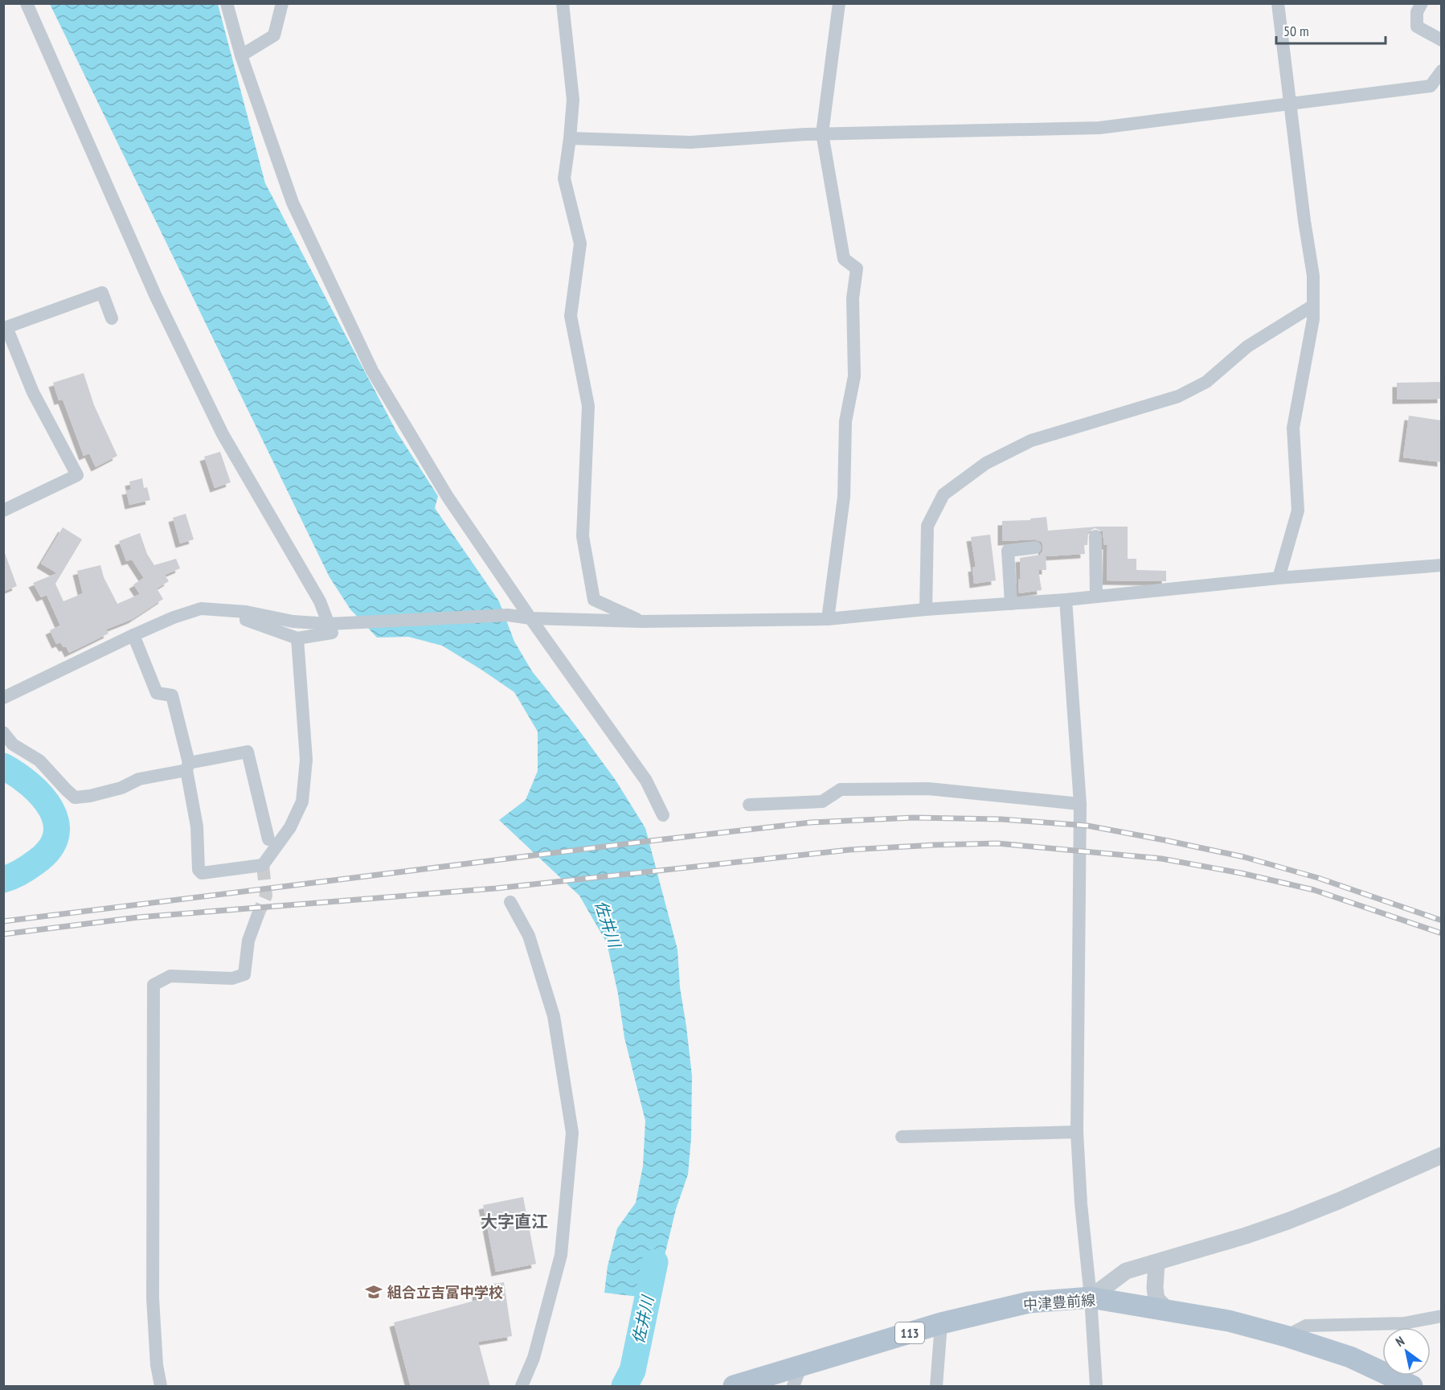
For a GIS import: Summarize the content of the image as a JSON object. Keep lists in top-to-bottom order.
{
  "streets": {
    "main road": ["中津豊前線", "113"]
  },
  "districts": ["大字直江"],
  "water": ["佐井川"],
  "places": {
    "school or university": ["組合立吉富中学校"]
  },
  "scale_bar": "50 m",
  "north": "top left"
}
